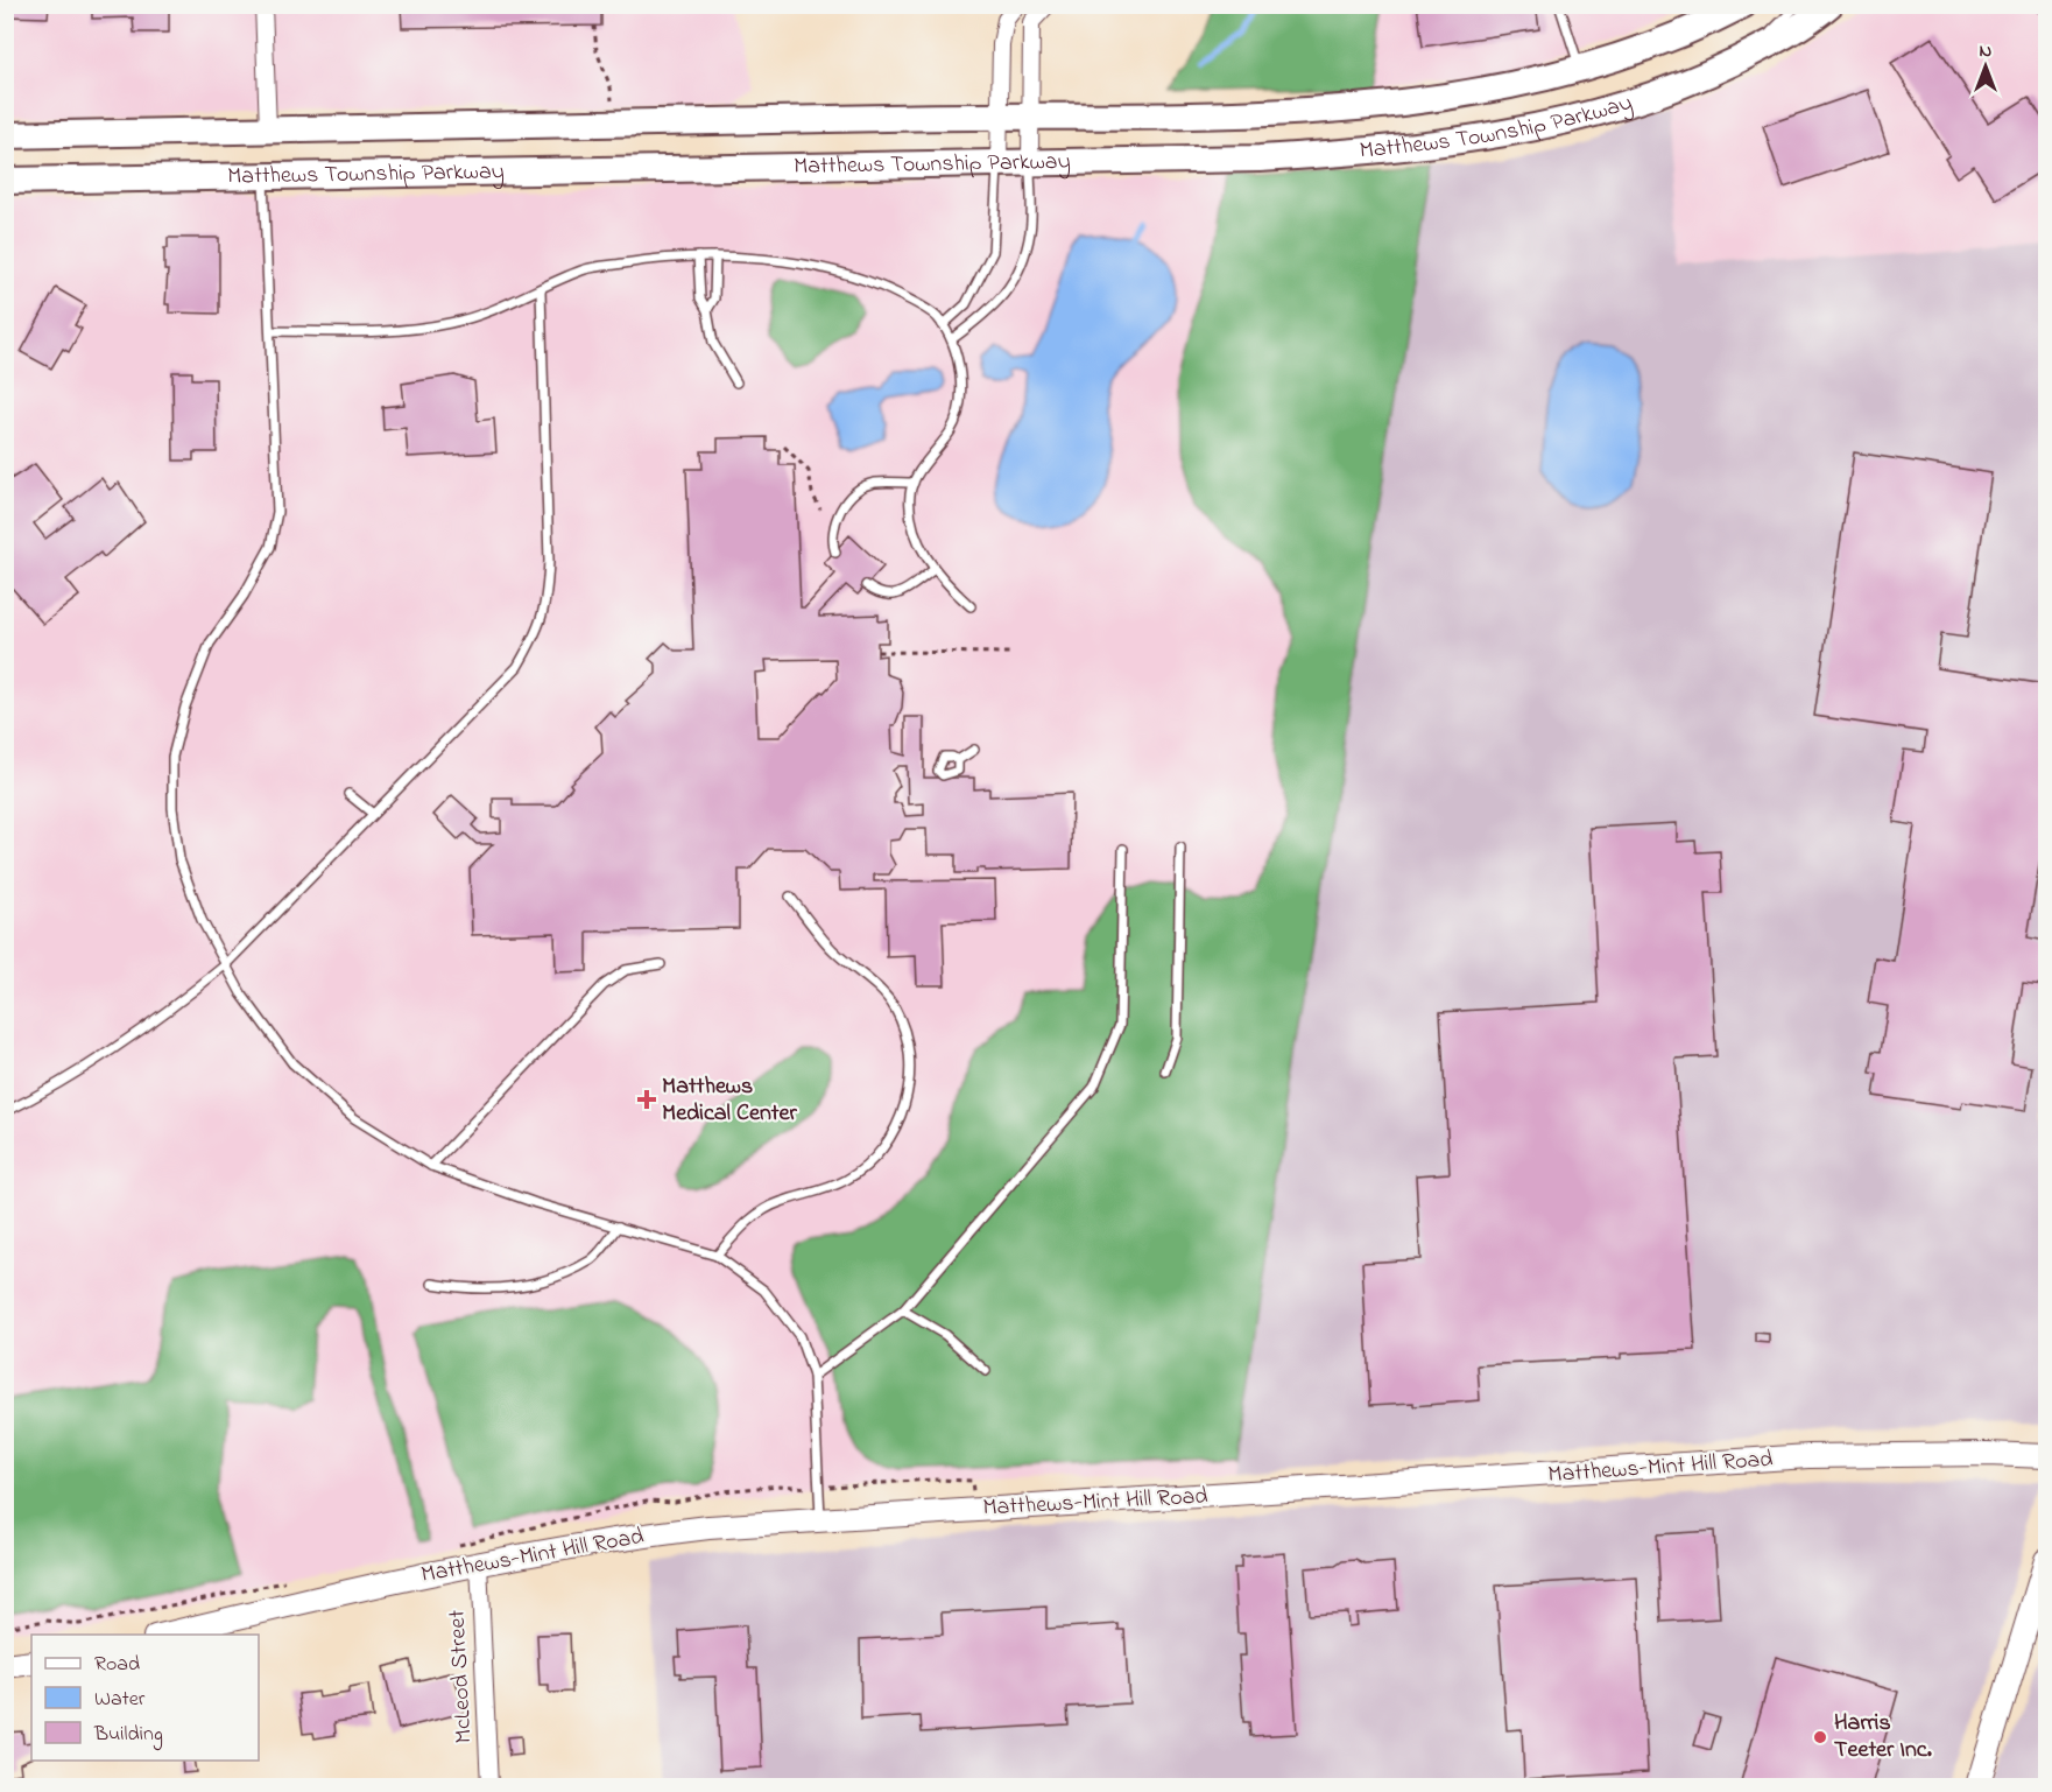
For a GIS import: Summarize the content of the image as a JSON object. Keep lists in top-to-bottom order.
{
  "streets": {
    "main road": ["Matthews Township Parkway", "Matthews-Mint Hill Road"],
    "street": ["McLeod Street"]
  },
  "crossings": [
    ["Matthews-Mint Hill Road", "McLeod Street"]
  ],
  "places": {
    "health": ["Matthews Medical Center"],
    "other": ["Harris Teeter Inc."]
  },
  "legend": ["Road", "Water", "Building"],
  "north": "top"
}
